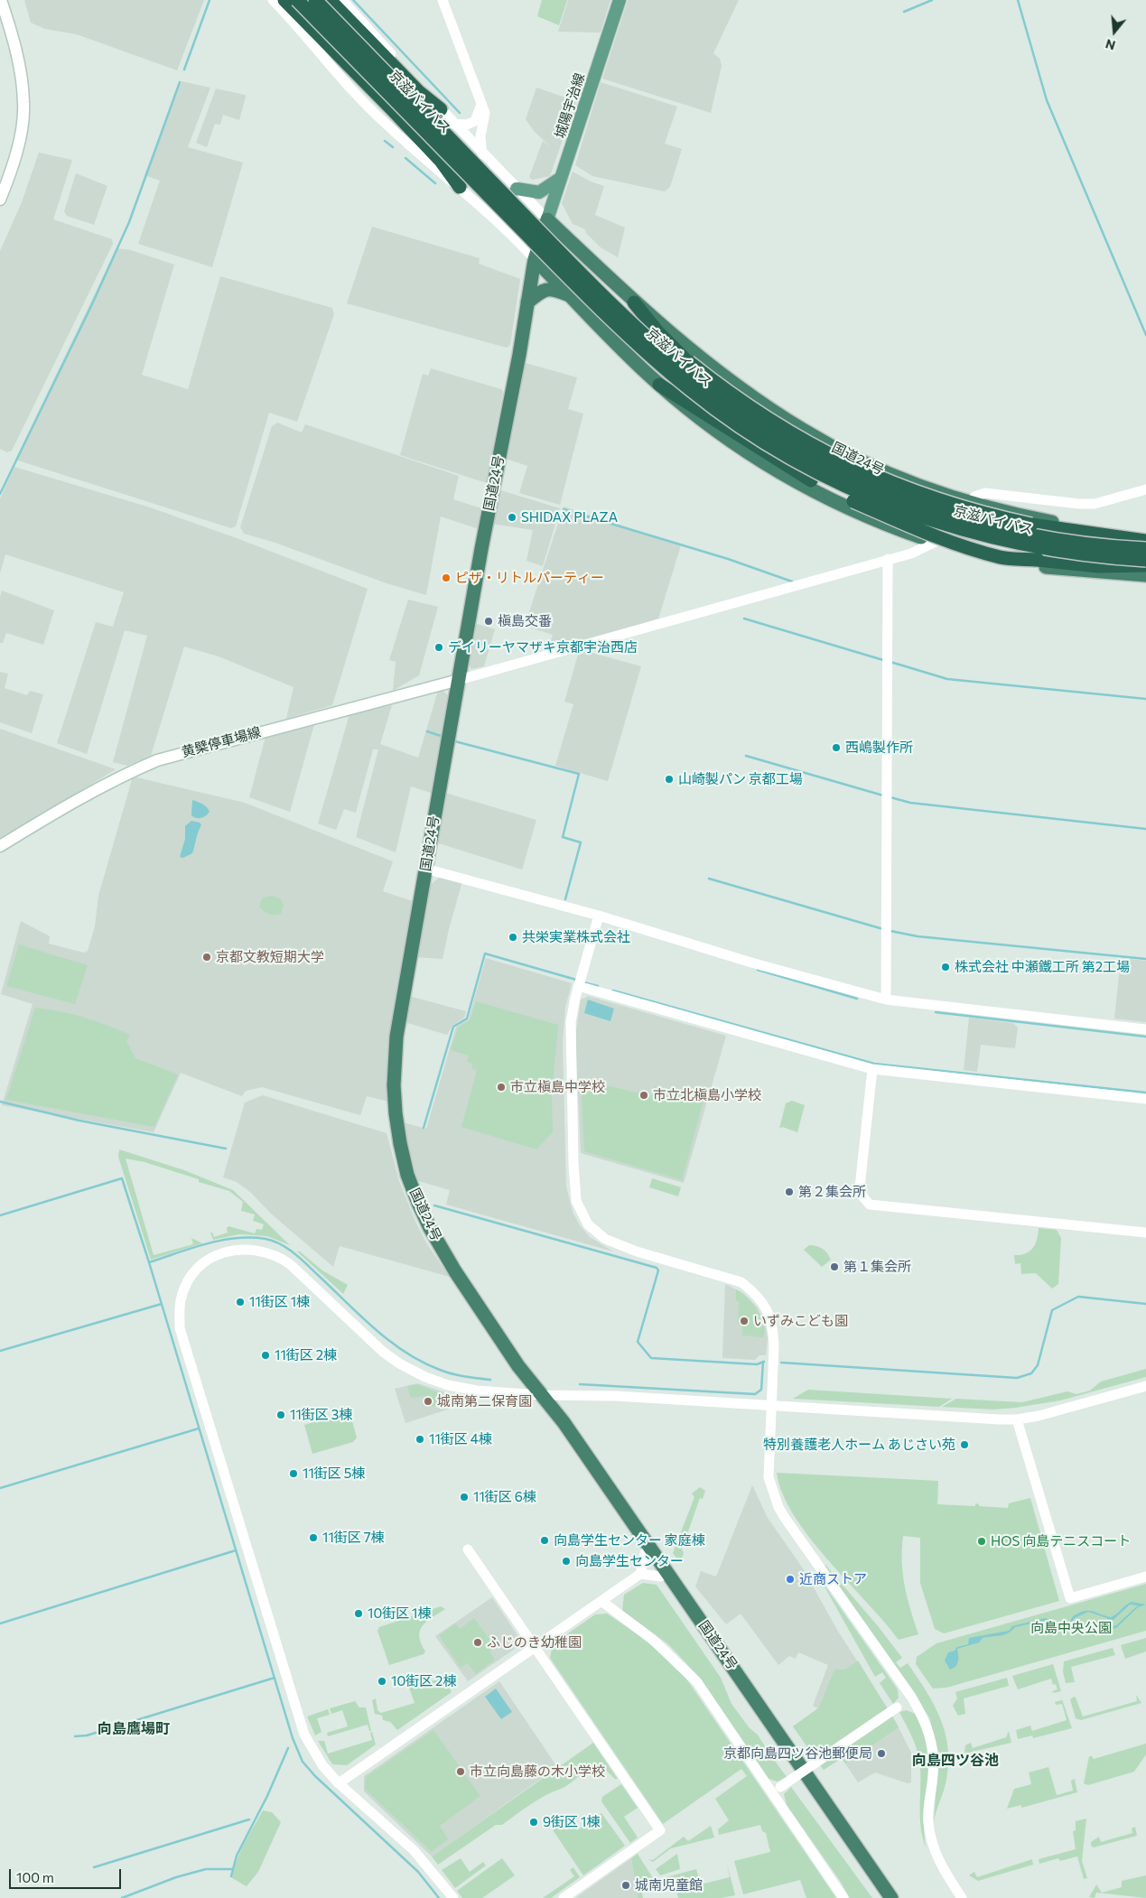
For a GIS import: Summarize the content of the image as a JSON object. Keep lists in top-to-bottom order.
{
  "streets": {
    "highway": ["京滋バイパス", "国道24号"],
    "main road": ["城陽宇治線", "黄檗停車場線"]
  },
  "crossings": [
    ["城陽宇治線", "国道24号"],
    ["国道24号", "黄檗停車場線"]
  ],
  "districts": ["向島鷹場町", "向島四ツ谷池"],
  "parks": ["向島中央公園"],
  "places": [
    "SHIDAX PLAZA",
    "ピザ・リトルパーティー",
    "槇島交番",
    "デイリーヤマザキ京都宇治西店",
    "西嶋製作所",
    "山崎製パン 京都工場",
    "共栄実業株式会社",
    "京都文教短期大学",
    "株式会社 中瀬鐵工所 第2工場",
    "市立槇島中学校",
    "市立北槇島小学校",
    "第２集会所",
    "第１集会所",
    "11街区 1棟",
    "いずみこども園",
    "11街区 2棟",
    "城南第二保育園",
    "11街区 3棟",
    "11街区 4棟",
    "特別養護老人ホーム あじさい苑",
    "11街区 5棟",
    "11街区 6棟",
    "11街区 7棟",
    "向島学生センター 家庭棟",
    "HOS 向島テニスコート",
    "向島学生センター",
    "近商ストア",
    "10街区 1棟",
    "ふじのき幼稚園",
    "10街区 2棟",
    "京都向島四ツ谷池郵便局",
    "市立向島藤の木小学校",
    "9街区 1棟",
    "城南児童館"
  ],
  "scale_bar": "100 m",
  "north": "bottom"
}
